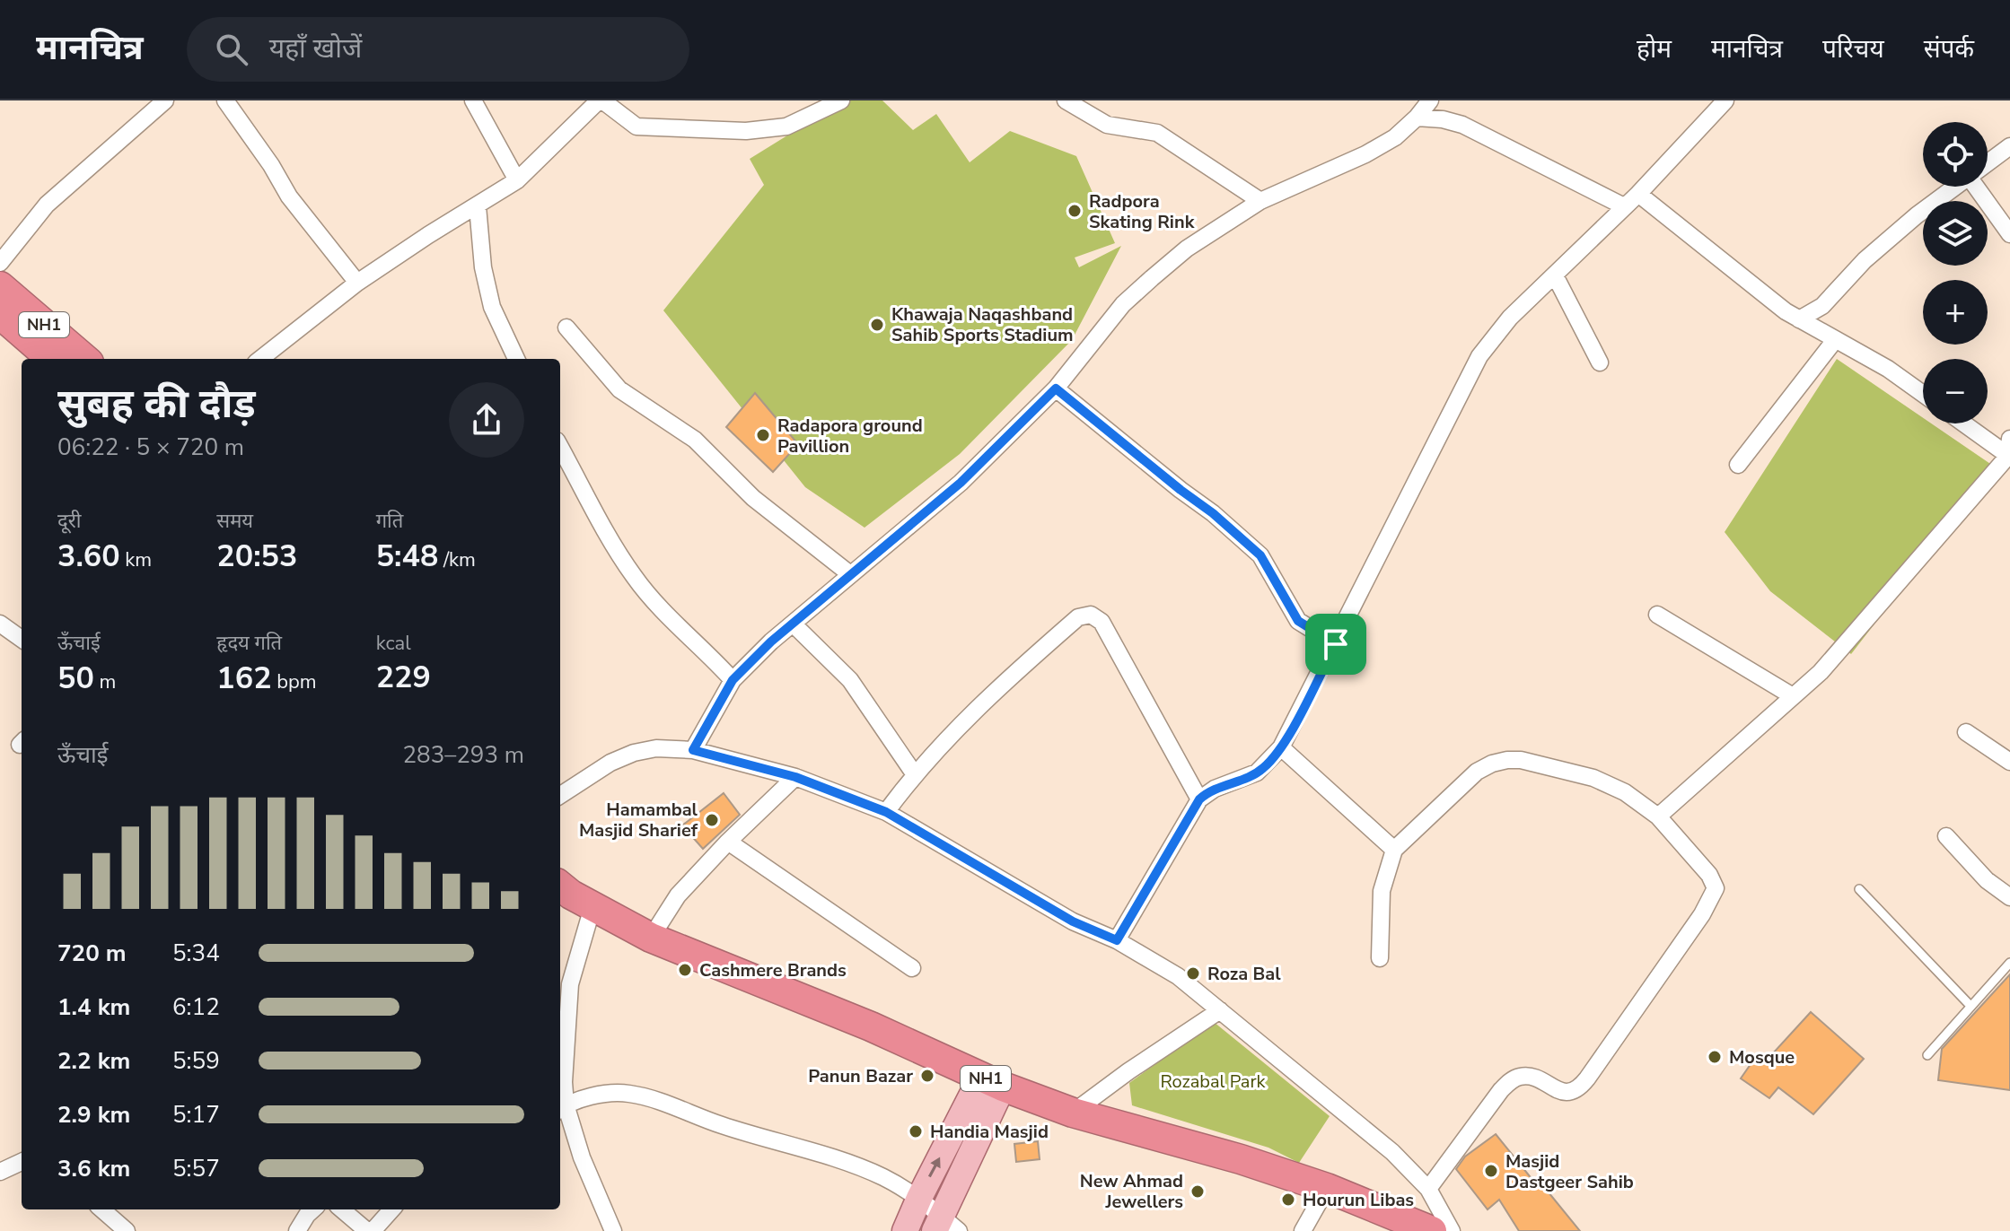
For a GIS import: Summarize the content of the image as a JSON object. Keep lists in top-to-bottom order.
{
  "streets": {
    "highway": ["NH1"]
  },
  "parks": ["Rozabal Park"],
  "places": [
    "Radpora Skating Rink",
    "Khawaja Naqashband Sahib Sports Stadium",
    "Radapora ground Pavillion",
    "Hamambal Masjid Sharief",
    "Cashmere Brands",
    "Roza Bal",
    "Mosque",
    "Panun Bazar",
    "Handia Masjid",
    "Masjid Dastgeer Sahib",
    "New Ahmad Jewellers",
    "Hourun Libas"
  ],
  "page": {
    "header": "मानचित्र",
    "search": "यहाँ खोजें",
    "nav": [
      "होम",
      "मानचित्र",
      "परिचय",
      "संपर्क"
    ],
    "map_buttons": ["+", "−"],
    "heading": ["सुबह की दौड़", "06:22 · 5 × 720 m"],
    "stats": [
      ["दूरी", "3.60 km"],
      ["समय", "20:53"],
      ["गति", "5:48 /km"],
      ["ऊँचाई", "50 m"],
      ["हृदय गति", "162 bpm"],
      ["kcal", "229"]
    ],
    "chart": ["ऊँचाई", "283–293 m"],
    "list": [
      {
        "name": "720 m",
        "note": "5:34"
      },
      {
        "name": "1.4 km",
        "note": "6:12"
      },
      {
        "name": "2.2 km",
        "note": "5:59"
      },
      {
        "name": "2.9 km",
        "note": "5:17"
      },
      {
        "name": "3.6 km",
        "note": "5:57"
      }
    ]
  }
}
